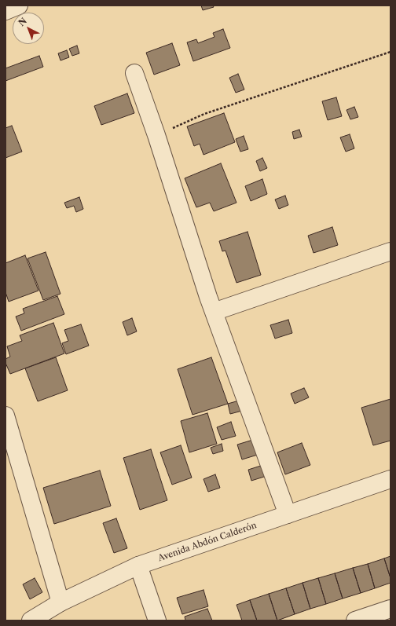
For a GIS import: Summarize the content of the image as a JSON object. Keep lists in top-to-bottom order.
{
  "streets": {
    "street": ["Avenida Abdón Calderón"]
  },
  "north": "top left"
}
